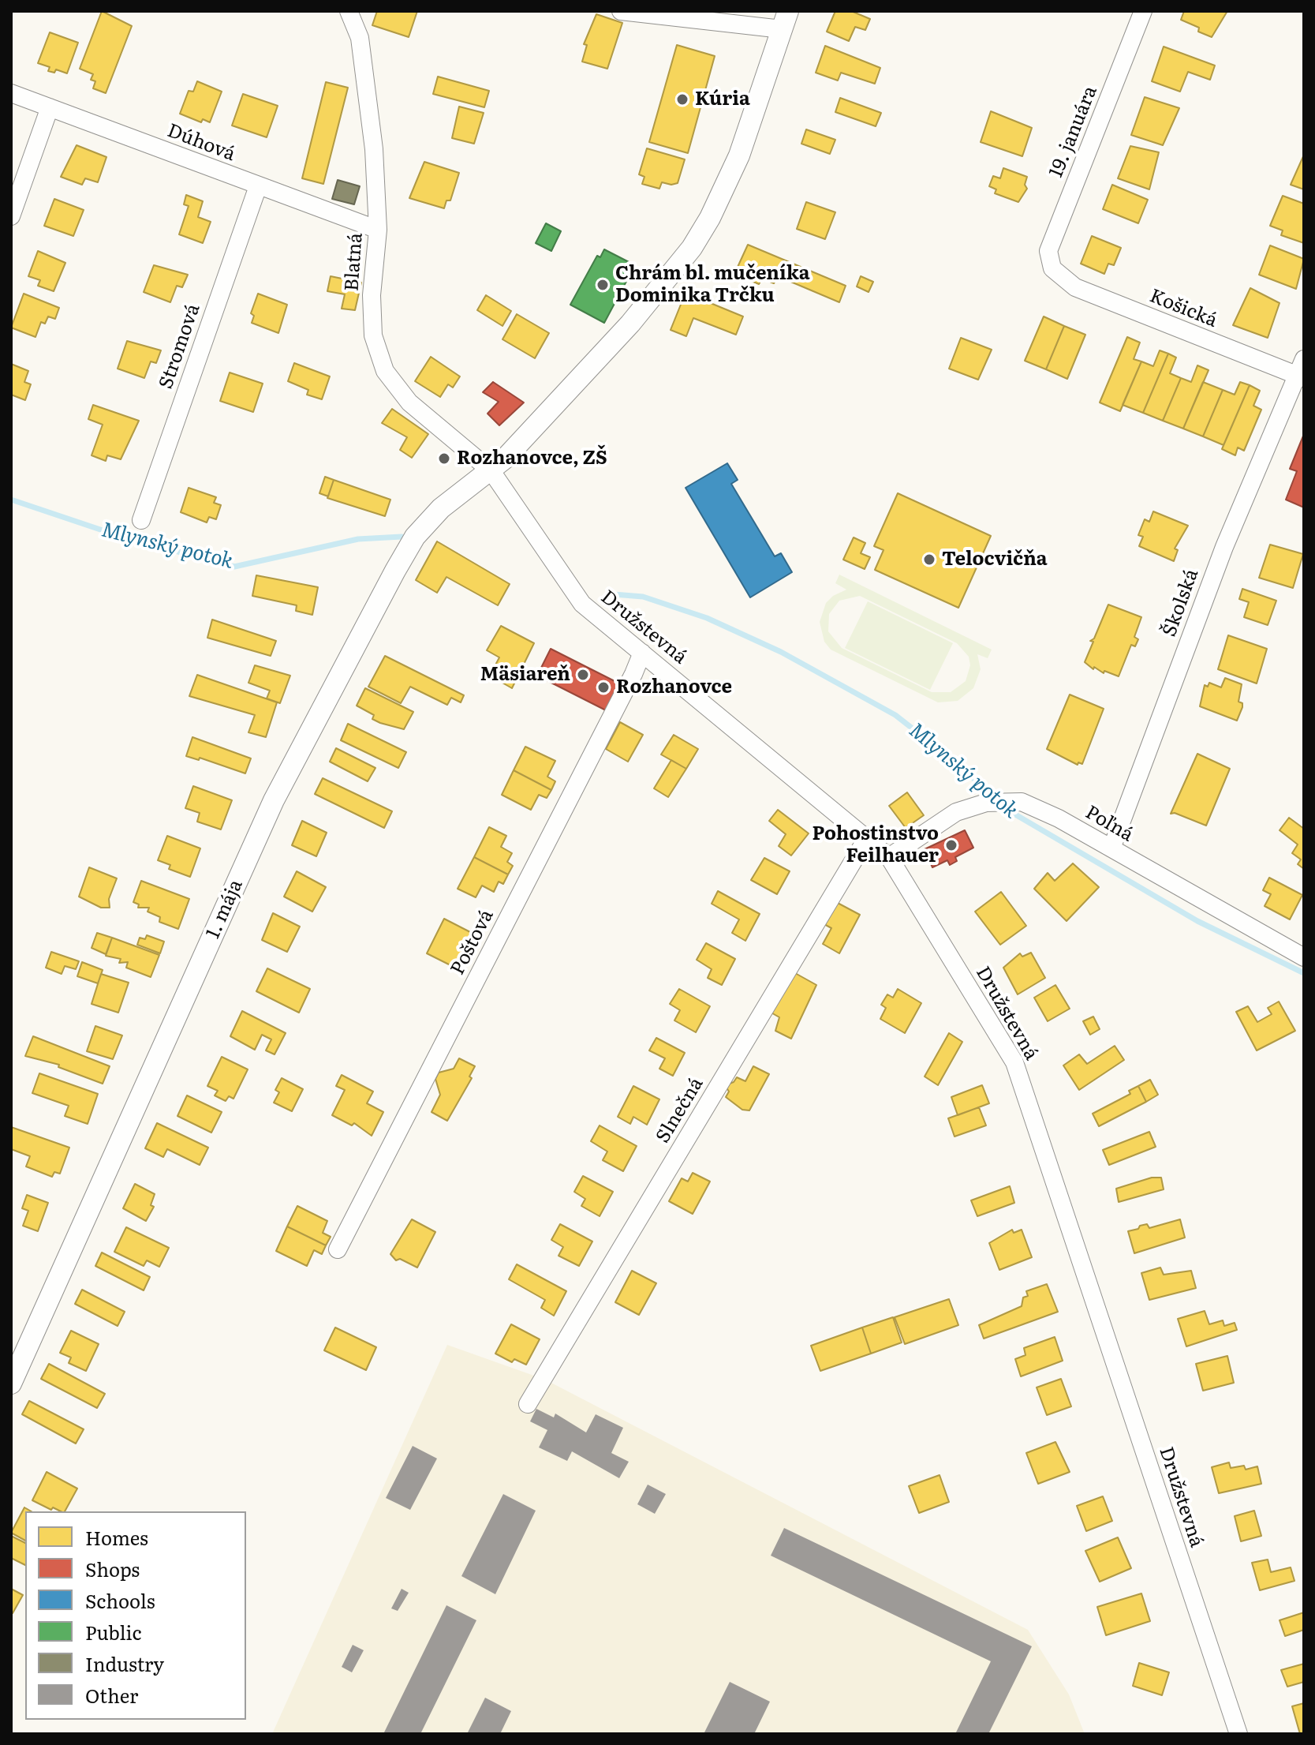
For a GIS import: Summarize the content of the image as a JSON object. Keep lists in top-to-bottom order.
{
  "streets": {
    "street": [
      "19. januára",
      "Dúhová",
      "Blatná",
      "Košická",
      "Stromová",
      "Školská",
      "Družstevná",
      "Poľná",
      "1. mája",
      "Poštová",
      "Slnečná"
    ]
  },
  "crossings": [
    ["19. januára", "Košická"],
    ["Dúhová", "Blatná"],
    ["Dúhová", "Stromová"],
    ["Blatná", "Družstevná"],
    ["Blatná", "1. mája"],
    ["Košická", "Školská"],
    ["Školská", "Poľná"],
    ["Družstevná", "Poľná"],
    ["Družstevná", "1. mája"],
    ["Družstevná", "Poštová"],
    ["Družstevná", "Slnečná"]
  ],
  "water": ["Mlynský potok"],
  "places": [
    "Kúria",
    "Chrám bl. mučeníka Dominika Trčku",
    "Rozhanovce, ZŠ",
    "Telocvičňa",
    "Mäsiareň",
    "Rozhanovce",
    "Pohostinstvo Feilhauer"
  ],
  "legend": [
    "Homes",
    "Shops",
    "Schools",
    "Public",
    "Industry",
    "Other"
  ]
}
